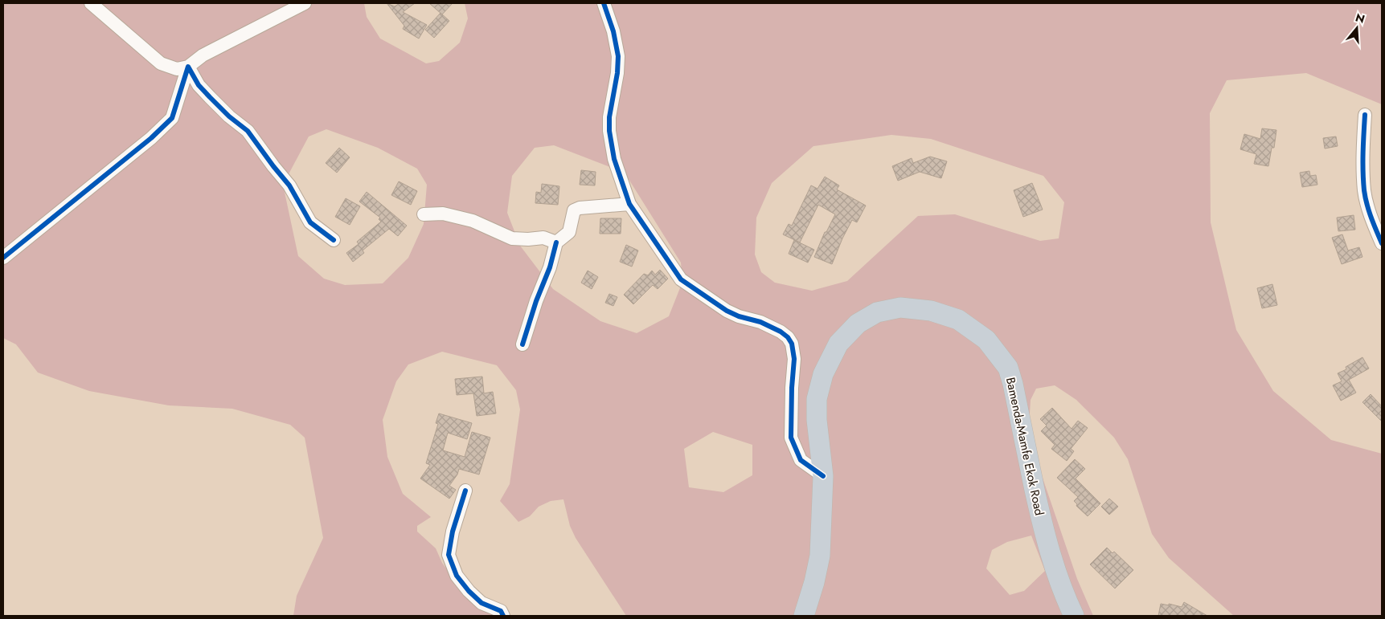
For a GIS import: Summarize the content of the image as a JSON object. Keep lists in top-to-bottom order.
{
  "streets": {
    "highway": ["Bamenda-Mamfe Ekok Road"]
  },
  "north": "top"
}
